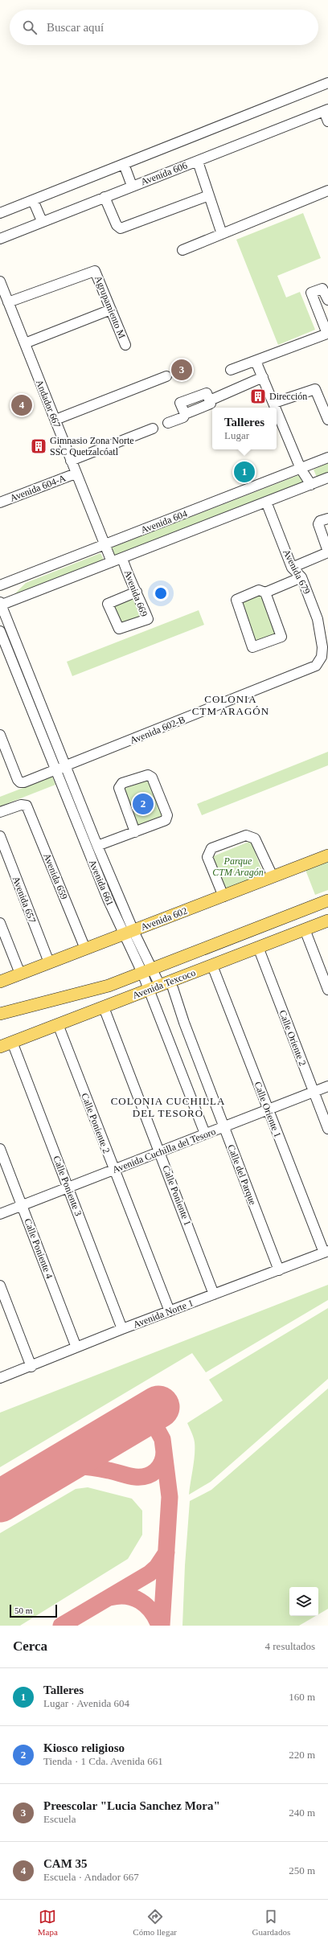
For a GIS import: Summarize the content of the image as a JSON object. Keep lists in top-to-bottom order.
{
  "streets": {
    "main road": ["Avenida 602", "Avenida Texcoco"],
    "street": [
      "Avenida 606",
      "Agrupamiento M",
      "Andador 667",
      "Avenida 604-A",
      "Avenida 604",
      "Avenida 679",
      "Avenida 669",
      "Avenida 602-B",
      "Avenida 659",
      "Avenida 661",
      "Avenida 657",
      "Calle Oriente 2",
      "Calle Oriente 1",
      "Calle Poniente 2",
      "Avenida Cuchilla del Tesoro",
      "Calle del Parque",
      "Calle Poniente 3",
      "Calle Poniente 1",
      "Calle Poniente 4",
      "Avenida Norte 1"
    ]
  },
  "crossings": [
    ["Agrupamiento M", "Andador 667"],
    ["Andador 667", "Avenida 604-A"],
    ["Andador 667", "Avenida 604"],
    ["Avenida 604", "Avenida 679"],
    ["Avenida 604", "Avenida 669"],
    ["Avenida 604", "Avenida 661"],
    ["Avenida 679", "Avenida 602-B"],
    ["Avenida 602-B", "Avenida 661"],
    ["Avenida 659", "Avenida 602"],
    ["Avenida 661", "Avenida 602"],
    ["Avenida 661", "Avenida Texcoco"],
    ["Avenida 661", "Avenida Cuchilla del Tesoro"],
    ["Avenida 657", "Avenida 602"],
    ["Avenida Texcoco", "Calle Oriente 2"],
    ["Avenida Texcoco", "Calle Oriente 1"],
    ["Avenida Texcoco", "Calle Poniente 2"],
    ["Avenida Texcoco", "Calle Poniente 3"],
    ["Avenida Texcoco", "Calle Poniente 1"],
    ["Calle Oriente 2", "Avenida Cuchilla del Tesoro"],
    ["Calle Oriente 1", "Avenida Cuchilla del Tesoro"],
    ["Calle Oriente 1", "Avenida Norte 1"],
    ["Calle Poniente 2", "Avenida Cuchilla del Tesoro"],
    ["Calle Poniente 2", "Avenida Norte 1"],
    ["Avenida Cuchilla del Tesoro", "Calle del Parque"],
    ["Avenida Cuchilla del Tesoro", "Calle Poniente 3"],
    ["Avenida Cuchilla del Tesoro", "Calle Poniente 1"],
    ["Avenida Cuchilla del Tesoro", "Calle Poniente 4"],
    ["Calle del Parque", "Avenida Norte 1"],
    ["Calle Poniente 3", "Avenida Norte 1"],
    ["Calle Poniente 1", "Avenida Norte 1"],
    ["Calle Poniente 4", "Avenida Norte 1"]
  ],
  "districts": ["COLONIA CTM ARAGÓN", "COLONIA CUCHILLA DEL TESORO"],
  "parks": ["Parque CTM Aragón"],
  "places": {
    "building": ["Dirección", "Gimnasio Zona Norte SSC Quetzalcóatl"]
  },
  "scale_bar": "50 m",
  "page": {
    "search": "Buscar aquí",
    "pins": [
      "3",
      "4",
      "1",
      "2"
    ],
    "popup": ["Talleres", "Lugar"],
    "scale": "50 m",
    "heading": ["Cerca", "4 resultados"],
    "list": [
      {
        "mark": "1",
        "name": "Talleres",
        "note": "Lugar · Avenida 604",
        "value": "160 m"
      },
      {
        "mark": "2",
        "name": "Kiosco religioso",
        "note": "Tienda · 1 Cda. Avenida 661",
        "value": "220 m"
      },
      {
        "mark": "3",
        "name": "Preescolar \"Lucia Sanchez Mora\"",
        "note": "Escuela",
        "value": "240 m"
      },
      {
        "mark": "4",
        "name": "CAM 35",
        "note": "Escuela · Andador 667",
        "value": "250 m"
      }
    ],
    "nav": ["Mapa", "Cómo llegar", "Guardados"]
  }
}
